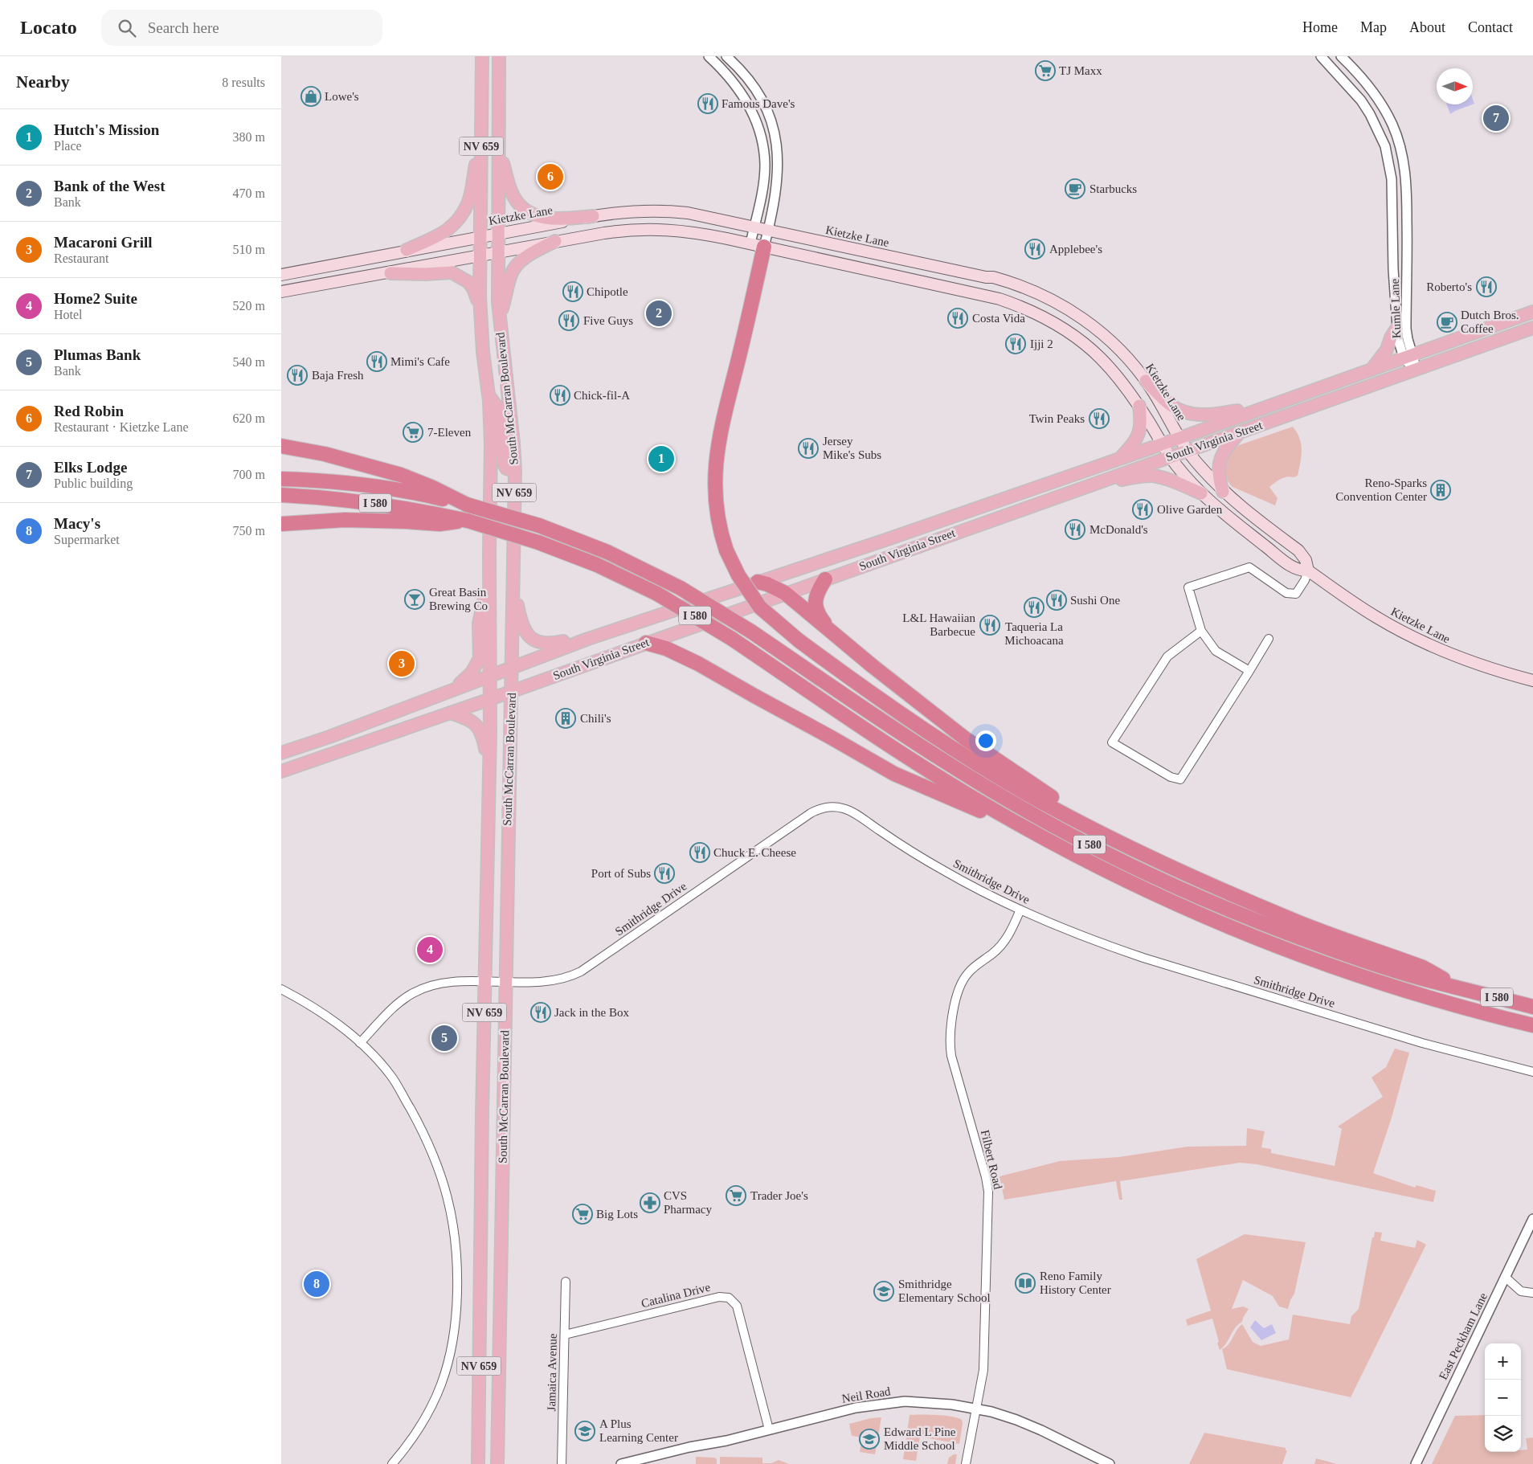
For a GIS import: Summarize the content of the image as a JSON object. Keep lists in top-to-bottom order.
{
  "streets": {
    "highway": ["I 580"],
    "main road": [
      "NV 659",
      "Kietzke Lane",
      "South McCarran Boulevard",
      "South Virginia Street"
    ],
    "street": [
      "Kumle Lane",
      "Smithridge Drive",
      "Filbert Road",
      "Catalina Drive",
      "East Peckham Lane",
      "Jamaica Avenue",
      "Neil Road"
    ]
  },
  "crossings": [
    ["Kietzke Lane", "South McCarran Boulevard"],
    ["Kietzke Lane", "South Virginia Street"],
    ["Kumle Lane", "South Virginia Street"],
    ["South McCarran Boulevard", "South Virginia Street"],
    ["South McCarran Boulevard", "Smithridge Drive"],
    ["Smithridge Drive", "Filbert Road"],
    ["Filbert Road", "Neil Road"],
    ["Catalina Drive", "Jamaica Avenue"],
    ["Catalina Drive", "Neil Road"]
  ],
  "places": {
    "supermarket": [
      "TJ Maxx",
      "7-Eleven",
      "Trader Joe's",
      "Big Lots"
    ],
    "shop": ["Lowe's"],
    "restaurant": [
      "Famous Dave's",
      "Applebee's",
      "Roberto's",
      "Chipotle",
      "Costa Vida",
      "Five Guys",
      "Ijji 2",
      "Mimi's Cafe",
      "Baja Fresh",
      "Chick-fil-A",
      "Twin Peaks",
      "Jersey Mike's Subs",
      "Olive Garden",
      "McDonald's",
      "Sushi One",
      "Taqueria La Michoacana",
      "L&L Hawaiian Barbecue",
      "Chuck E. Cheese",
      "Port of Subs",
      "Jack in the Box"
    ],
    "cafe": ["Starbucks", "Dutch Bros. Coffee"],
    "building": ["Reno-Sparks Convention Center", "Chili's"],
    "bar": ["Great Basin Brewing Co"],
    "pharmacy": ["CVS Pharmacy"],
    "library": ["Reno Family History Center"],
    "school or university": ["Smithridge Elementary School", "A Plus Learning Center", "Edward L Pine Middle School"]
  },
  "north": "right",
  "page": {
    "header": "Locato",
    "search": "Search here",
    "nav": [
      "Home",
      "Map",
      "About",
      "Contact"
    ],
    "heading": ["Nearby", "8 results"],
    "pins": [
      "7",
      "6",
      "2",
      "1",
      "3",
      "4",
      "5",
      "8"
    ],
    "list": [
      {
        "mark": "1",
        "name": "Hutch's Mission",
        "note": "Place",
        "value": "380 m"
      },
      {
        "mark": "2",
        "name": "Bank of the West",
        "note": "Bank",
        "value": "470 m"
      },
      {
        "mark": "3",
        "name": "Macaroni Grill",
        "note": "Restaurant",
        "value": "510 m"
      },
      {
        "mark": "4",
        "name": "Home2 Suite",
        "note": "Hotel",
        "value": "520 m"
      },
      {
        "mark": "5",
        "name": "Plumas Bank",
        "note": "Bank",
        "value": "540 m"
      },
      {
        "mark": "6",
        "name": "Red Robin",
        "note": "Restaurant · Kietzke Lane",
        "value": "620 m"
      },
      {
        "mark": "7",
        "name": "Elks Lodge",
        "note": "Public building",
        "value": "700 m"
      },
      {
        "mark": "8",
        "name": "Macy's",
        "note": "Supermarket",
        "value": "750 m"
      }
    ],
    "map_buttons": ["+", "−"]
  }
}
